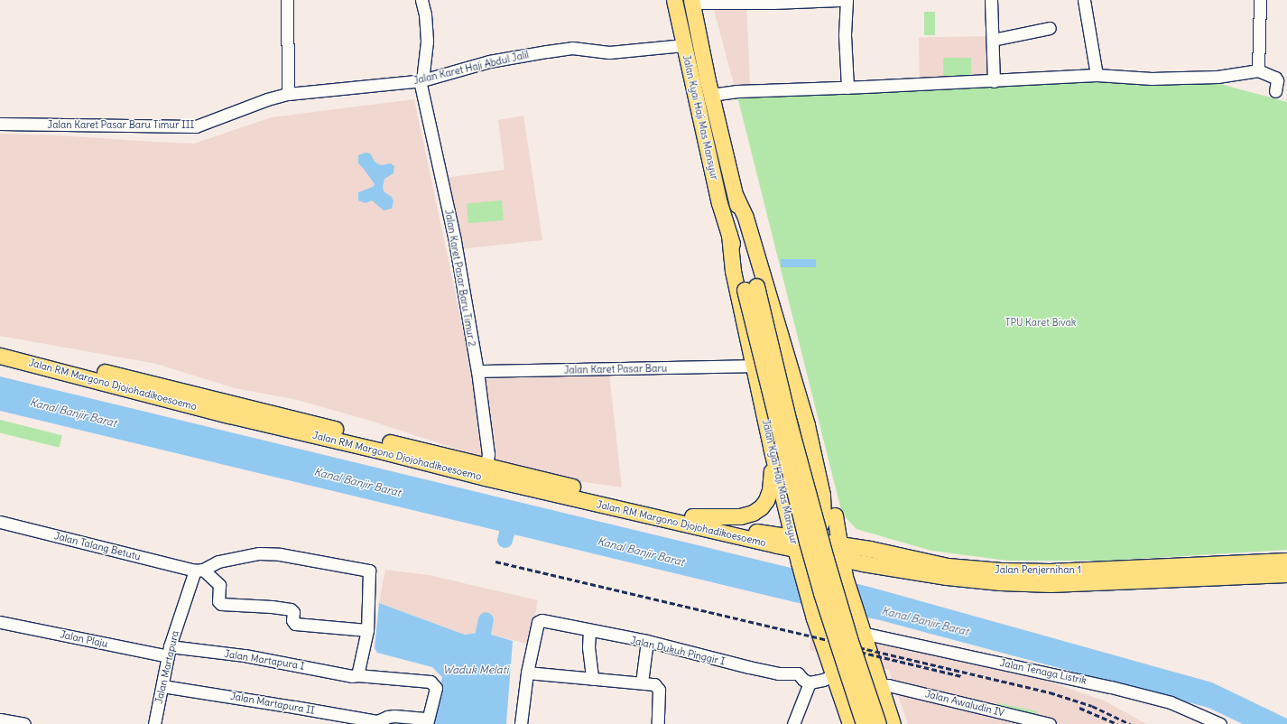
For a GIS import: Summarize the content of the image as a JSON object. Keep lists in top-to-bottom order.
{
  "streets": {
    "main road": ["Jalan Kyai Haji Mas Mansyur", "Jalan RM Margono Djojohadikoesoemo", "Jalan Penjernihan 1"],
    "street": [
      "Jalan Karet Haji Abdul Jalil",
      "Jalan Karet Pasar Baru Timur III",
      "Jalan Karet Pasar Baru Timur 2",
      "Jalan Karet Pasar Baru",
      "Jalan Talang Betutu",
      "Jalan Plaju",
      "Jalan Dukuh Pinggir I",
      "Jalan Martapura I",
      "Jalan Martapura",
      "Jalan Tenaga Listrik",
      "Jalan Martapura II",
      "Jalan Awaludin IV"
    ]
  },
  "crossings": [
    ["Jalan Karet Haji Abdul Jalil", "Jalan Kyai Haji Mas Mansyur"],
    ["Jalan Karet Haji Abdul Jalil", "Jalan Karet Pasar Baru Timur III"],
    ["Jalan Karet Haji Abdul Jalil", "Jalan Karet Pasar Baru Timur 2"],
    ["Jalan Kyai Haji Mas Mansyur", "Jalan Karet Pasar Baru"],
    ["Jalan Kyai Haji Mas Mansyur", "Jalan RM Margono Djojohadikoesoemo"],
    ["Jalan Kyai Haji Mas Mansyur", "Jalan Penjernihan 1"],
    ["Jalan Karet Pasar Baru Timur 2", "Jalan Karet Pasar Baru"],
    ["Jalan Karet Pasar Baru Timur 2", "Jalan RM Margono Djojohadikoesoemo"],
    ["Jalan RM Margono Djojohadikoesoemo", "Jalan Penjernihan 1"],
    ["Jalan Talang Betutu", "Jalan Martapura"],
    ["Jalan Plaju", "Jalan Martapura I"],
    ["Jalan Plaju", "Jalan Martapura"],
    ["Jalan Martapura I", "Jalan Martapura"],
    ["Jalan Martapura", "Jalan Martapura II"]
  ],
  "water": ["Kanal Banjir Barat", "Waduk Melati"],
  "parks": ["TPU Karet Bivak"]
}
